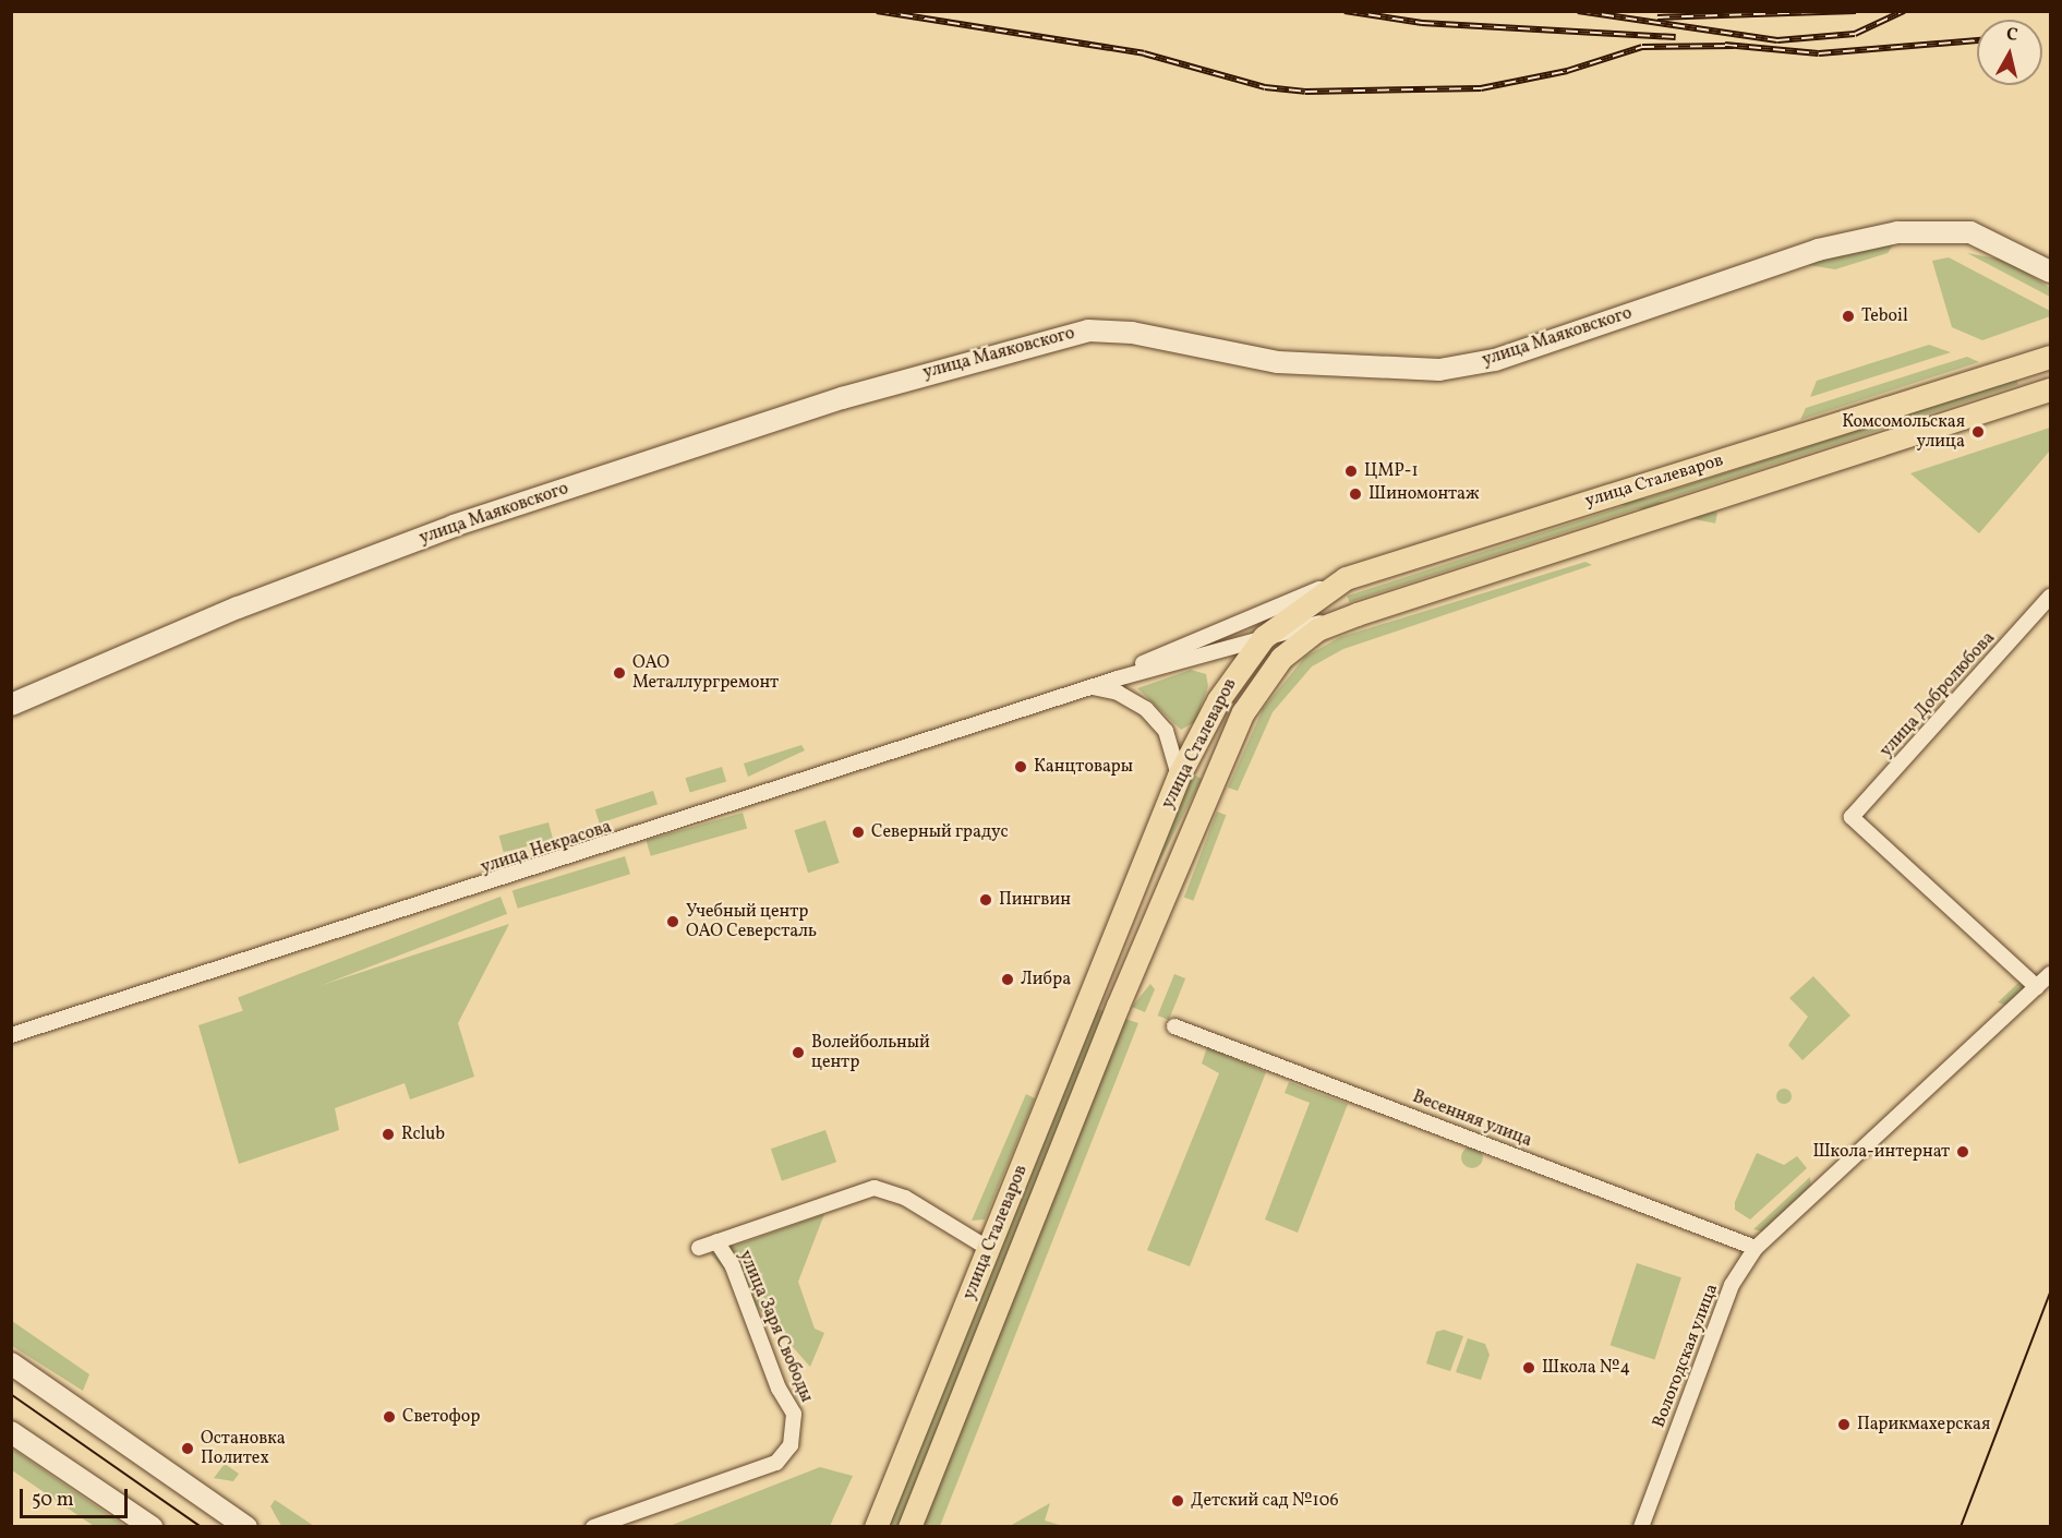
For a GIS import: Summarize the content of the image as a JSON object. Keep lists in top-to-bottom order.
{
  "streets": {
    "main road": ["улица Маяковского", "улица Сталеваров"],
    "street": [
      "улица Добролюбова",
      "улица Некрасова",
      "Весенняя улица",
      "улица Заря Свободы",
      "Вологодская улица"
    ]
  },
  "crossings": [
    ["улица Добролюбова", "Вологодская улица"],
    ["Весенняя улица", "Вологодская улица"]
  ],
  "places": [
    "Teboil",
    "Комсомольская улица",
    "ЦМР-1",
    "Шиномонтаж",
    "OAO Металлургремонт",
    "Канцтовары",
    "Северный градус",
    "Пингвин",
    "Учебный центр ОАО Северсталь",
    "Либра",
    "Волейбольный центр",
    "Rclub",
    "Школа-интернат",
    "Школа №4",
    "Светофор",
    "Парикмахерская",
    "Остановка Политех",
    "Детский сад №106"
  ],
  "scale_bar": "50 m",
  "north": "top"
}
